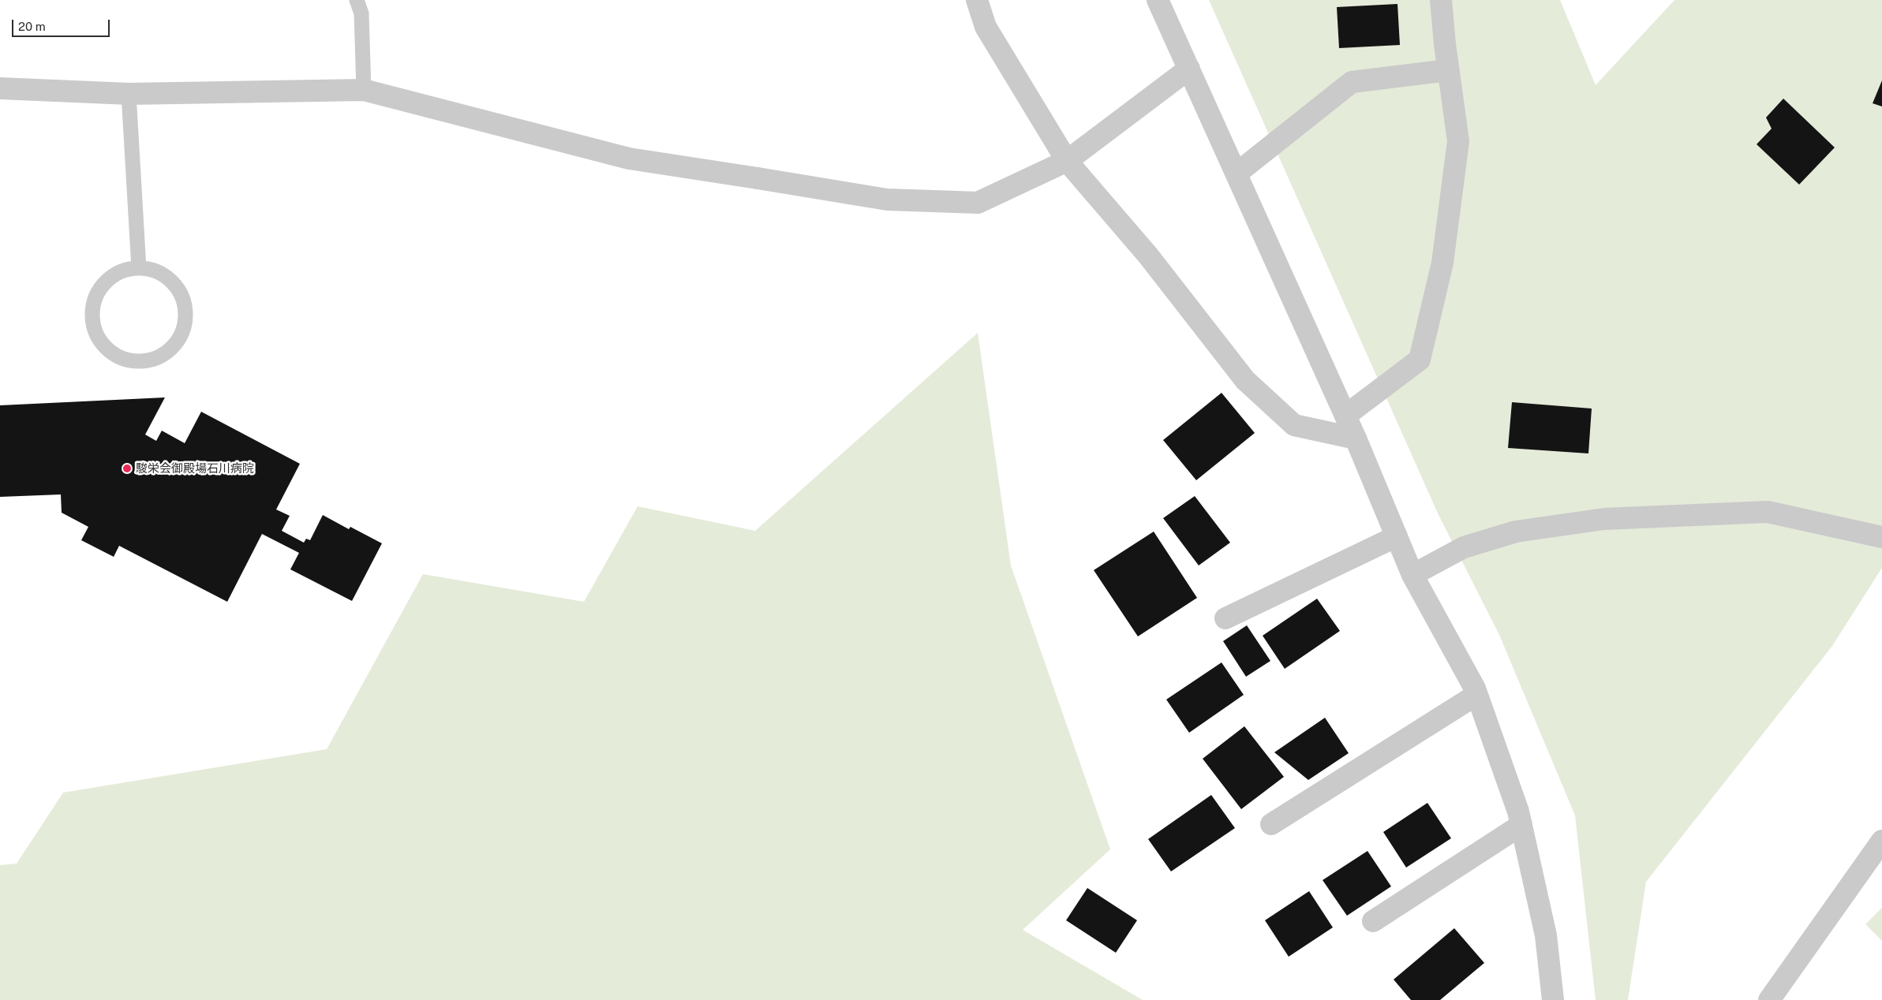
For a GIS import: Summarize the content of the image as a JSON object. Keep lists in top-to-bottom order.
{
  "places": ["駿栄会御殿場石川病院"],
  "scale_bar": "20 m"
}
